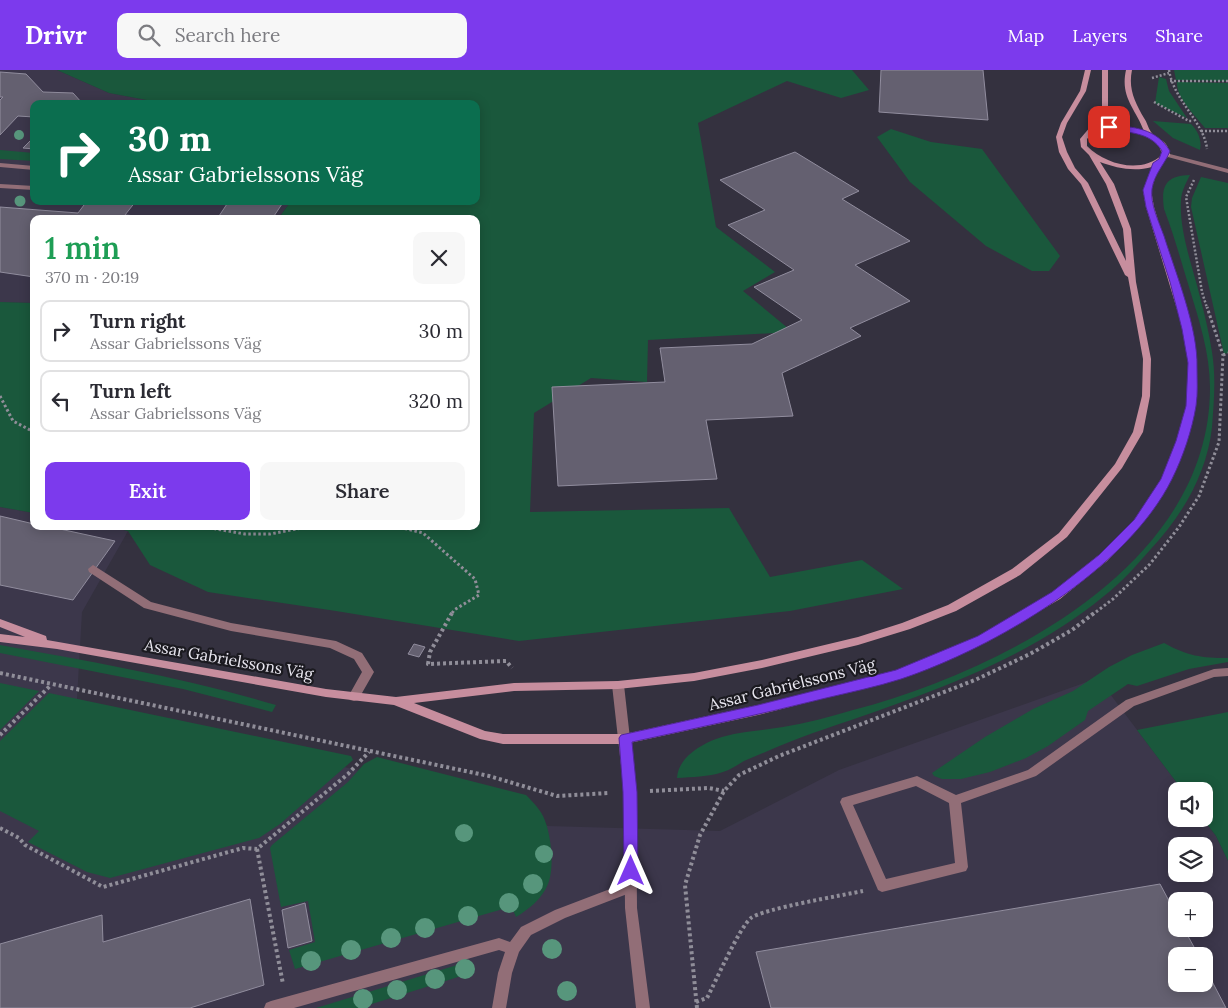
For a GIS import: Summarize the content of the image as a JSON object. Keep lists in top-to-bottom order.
{
  "streets": {
    "street": ["Assar Gabrielssons Väg"]
  },
  "page": {
    "header": "Drivr",
    "search": "Search here",
    "nav": ["Map", "Layers", "Share"],
    "turn": ["30 m", "Assar Gabrielssons Väg"],
    "heading": ["1 min", "370 m · 20:19"],
    "list": [
      {
        "name": "Turn right",
        "note": "Assar Gabrielssons Väg",
        "value": "30 m"
      },
      {
        "name": "Turn left",
        "note": "Assar Gabrielssons Väg",
        "value": "320 m"
      }
    ],
    "buttons": ["Exit", "Share"],
    "map_buttons": ["+", "−"]
  }
}
